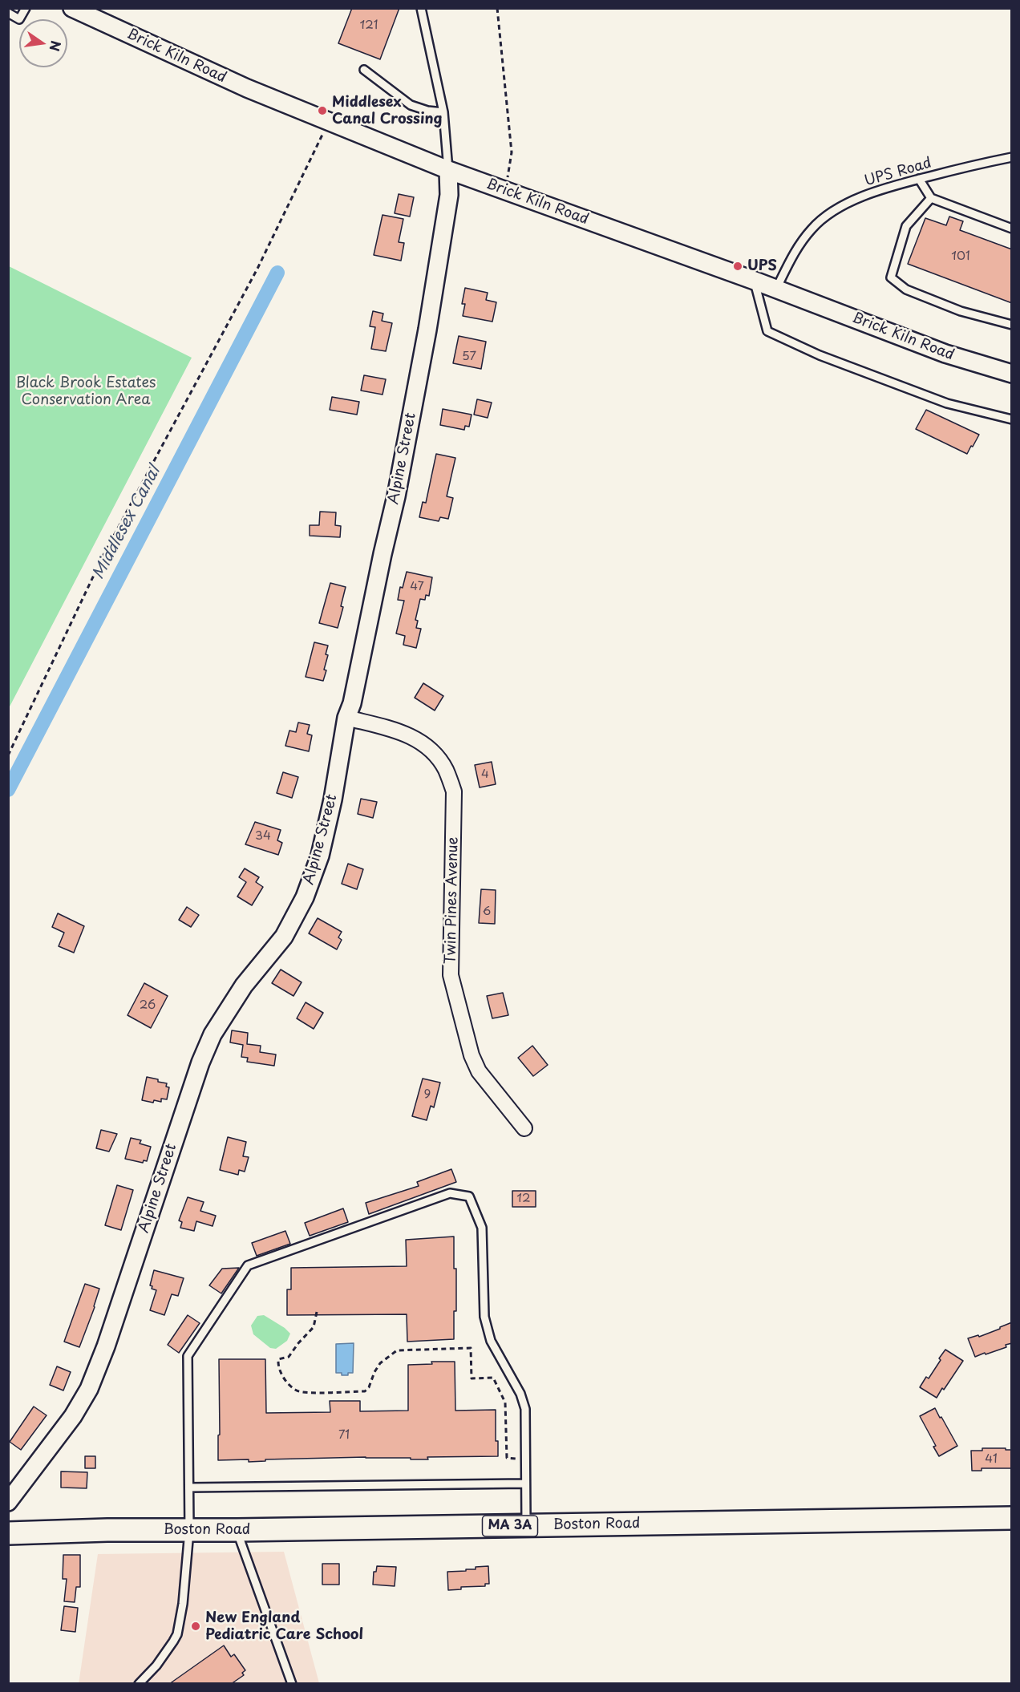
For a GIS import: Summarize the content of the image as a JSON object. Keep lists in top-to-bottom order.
{
  "streets": {
    "main road": ["Boston Road", "MA 3A"],
    "street": ["Brick Kiln Road", "Alpine Street", "Twin Pines Avenue"],
    "lane": ["UPS Road"]
  },
  "crossings": [
    ["Brick Kiln Road", "UPS Road"],
    ["Brick Kiln Road", "Alpine Street"],
    ["Alpine Street", "Twin Pines Avenue"]
  ],
  "water": ["Middlesex Canal"],
  "parks": ["Black Brook Estates Conservation Area"],
  "places": ["Middlesex Canal Crossing", "UPS", "New England Pediatric Care School"],
  "house_numbers": [
    "121",
    "101",
    "57",
    "47",
    "4",
    "34",
    "6",
    "26",
    "9",
    "12",
    "71",
    "41"
  ],
  "north": "right"
}
